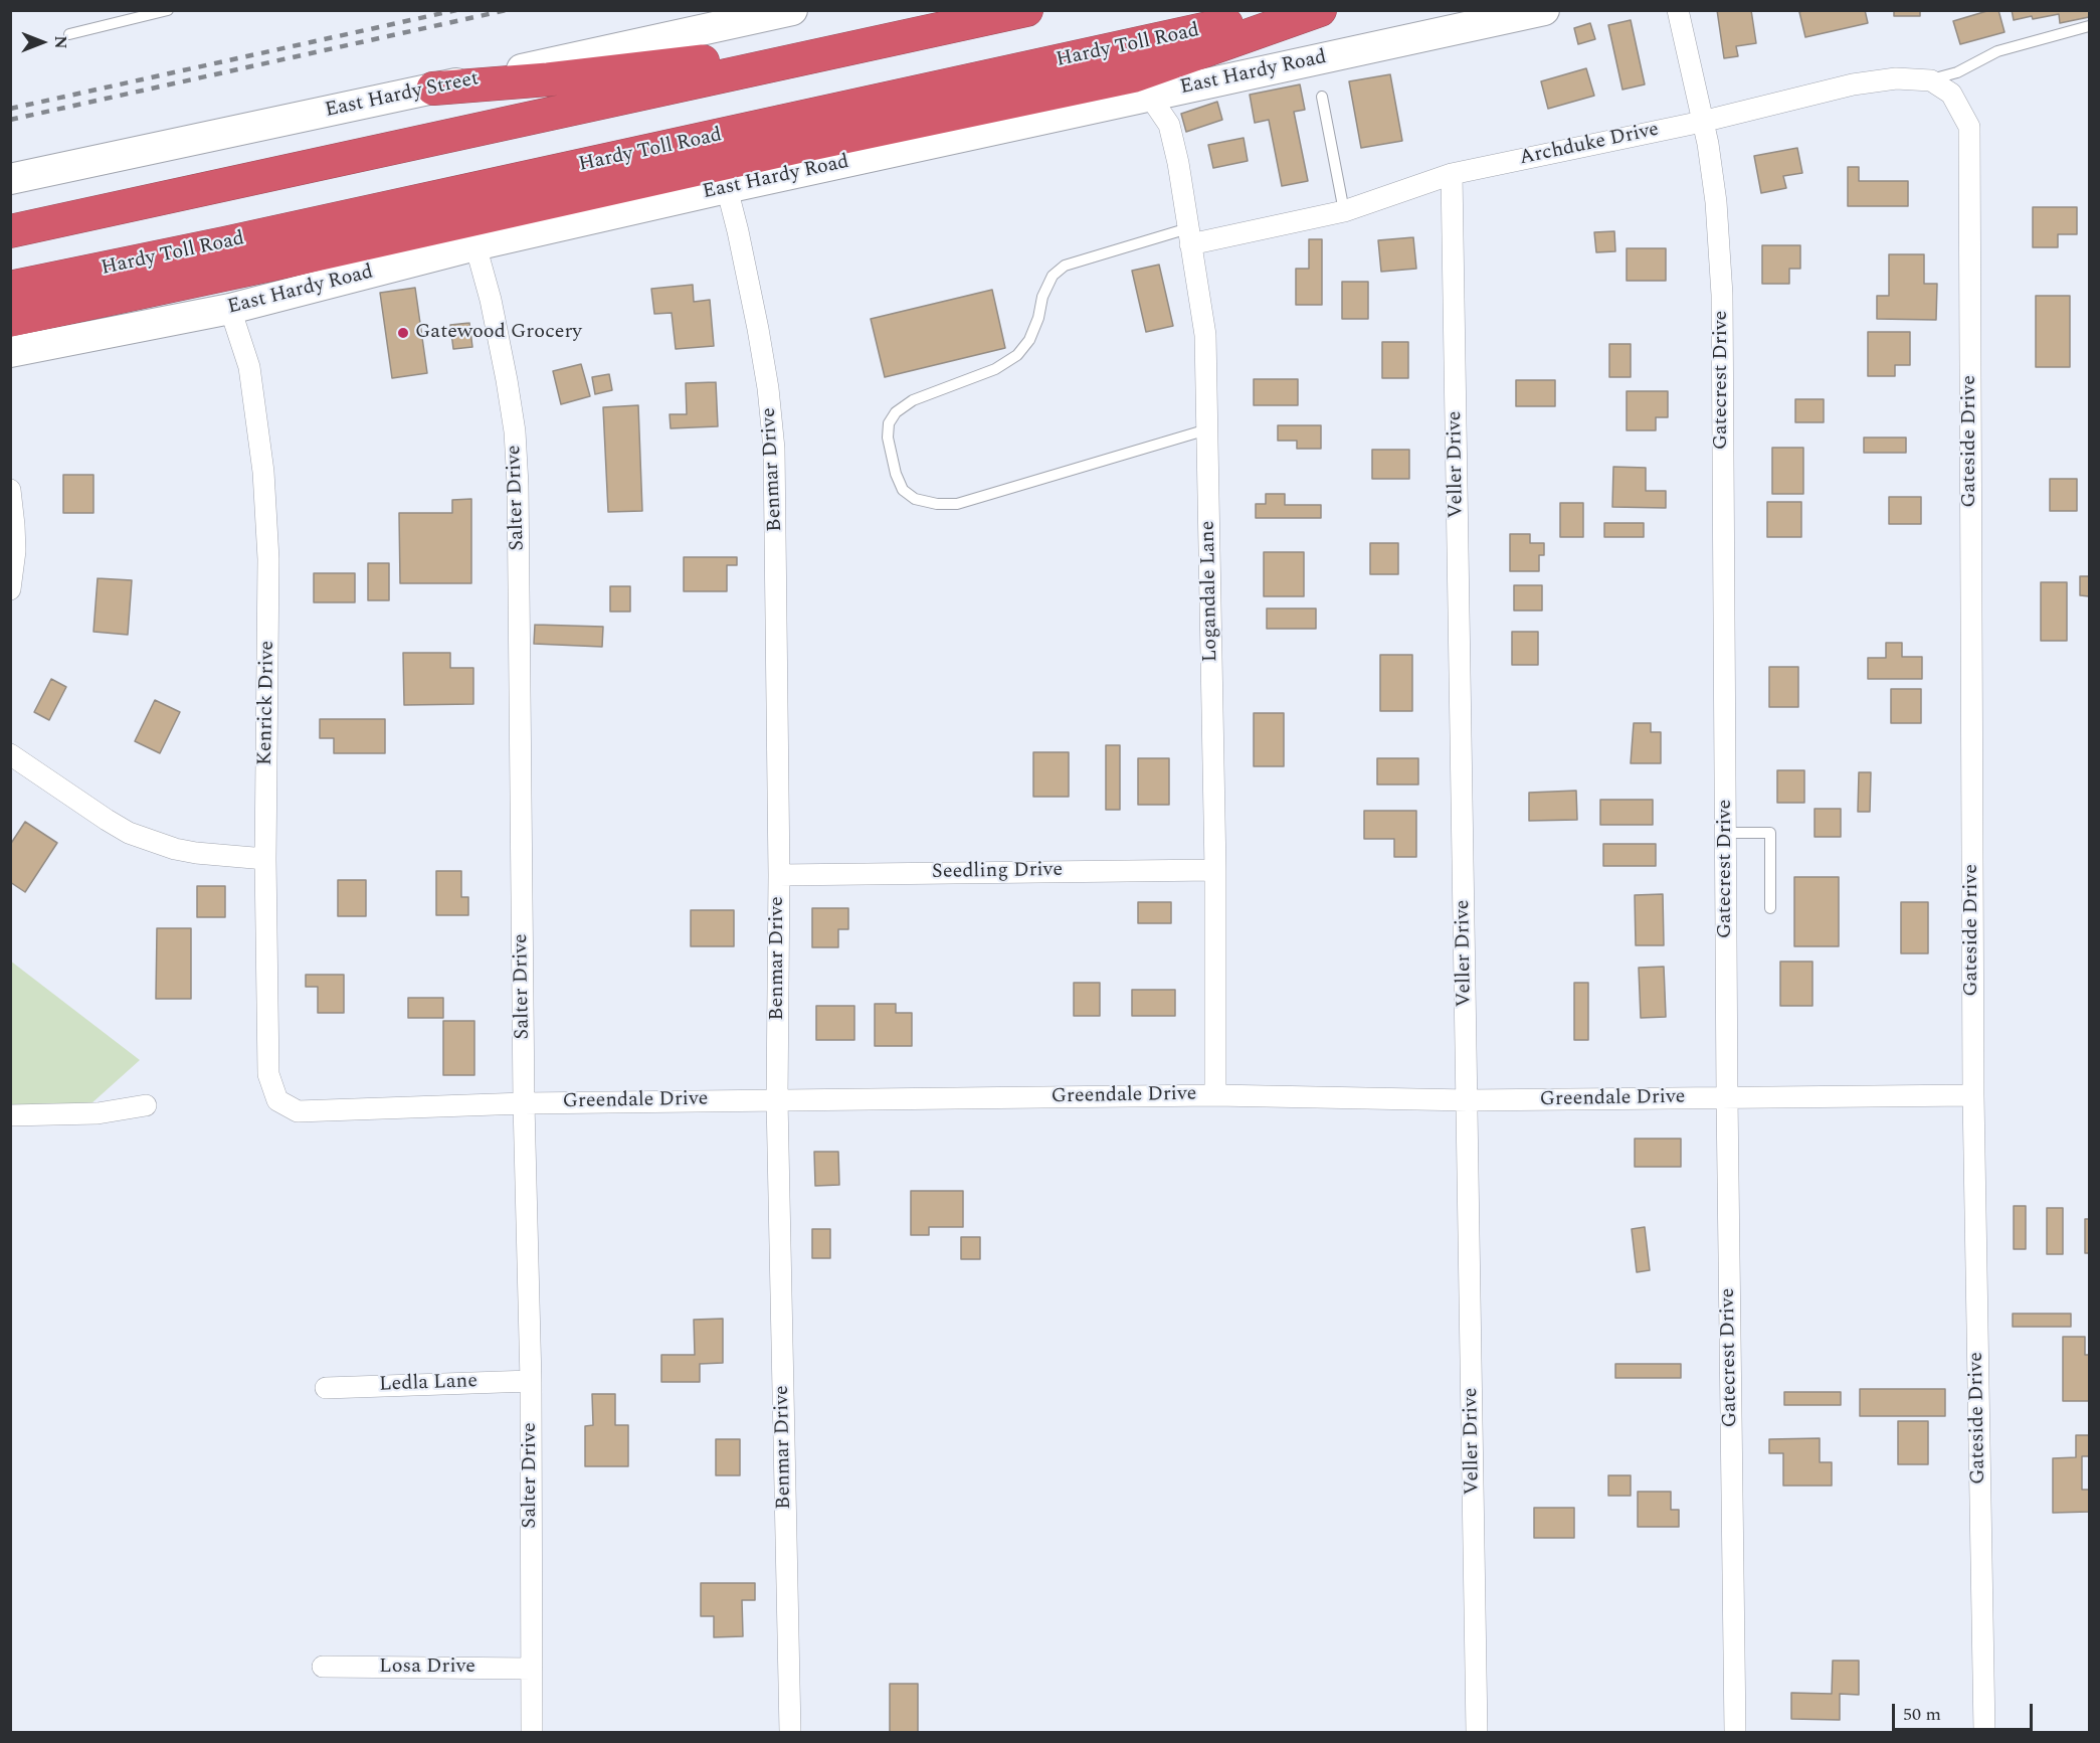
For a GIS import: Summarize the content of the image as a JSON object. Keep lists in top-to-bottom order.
{
  "streets": {
    "highway": ["Hardy Toll Road"],
    "main road": ["East Hardy Road", "East Hardy Street"],
    "street": [
      "Archduke Drive",
      "Gatecrest Drive",
      "Gateside Drive",
      "Veller Drive",
      "Benmar Drive",
      "Salter Drive",
      "Logandale Lane",
      "Kenrick Drive",
      "Seedling Drive",
      "Greendale Drive",
      "Ledla Lane",
      "Losa Drive"
    ]
  },
  "crossings": [
    ["East Hardy Road", "Benmar Drive"],
    ["East Hardy Road", "Salter Drive"],
    ["East Hardy Road", "Logandale Lane"],
    ["East Hardy Road", "Kenrick Drive"],
    ["Archduke Drive", "Gatecrest Drive"],
    ["Archduke Drive", "Gateside Drive"],
    ["Archduke Drive", "Veller Drive"],
    ["Archduke Drive", "Logandale Lane"],
    ["Gatecrest Drive", "Greendale Drive"],
    ["Gateside Drive", "Greendale Drive"],
    ["Veller Drive", "Greendale Drive"],
    ["Benmar Drive", "Seedling Drive"],
    ["Benmar Drive", "Greendale Drive"],
    ["Salter Drive", "Greendale Drive"],
    ["Salter Drive", "Ledla Lane"],
    ["Salter Drive", "Losa Drive"],
    ["Logandale Lane", "Seedling Drive"],
    ["Logandale Lane", "Greendale Drive"],
    ["Kenrick Drive", "Greendale Drive"]
  ],
  "places": ["Gatewood Grocery"],
  "scale_bar": "50 m",
  "north": "right"
}
